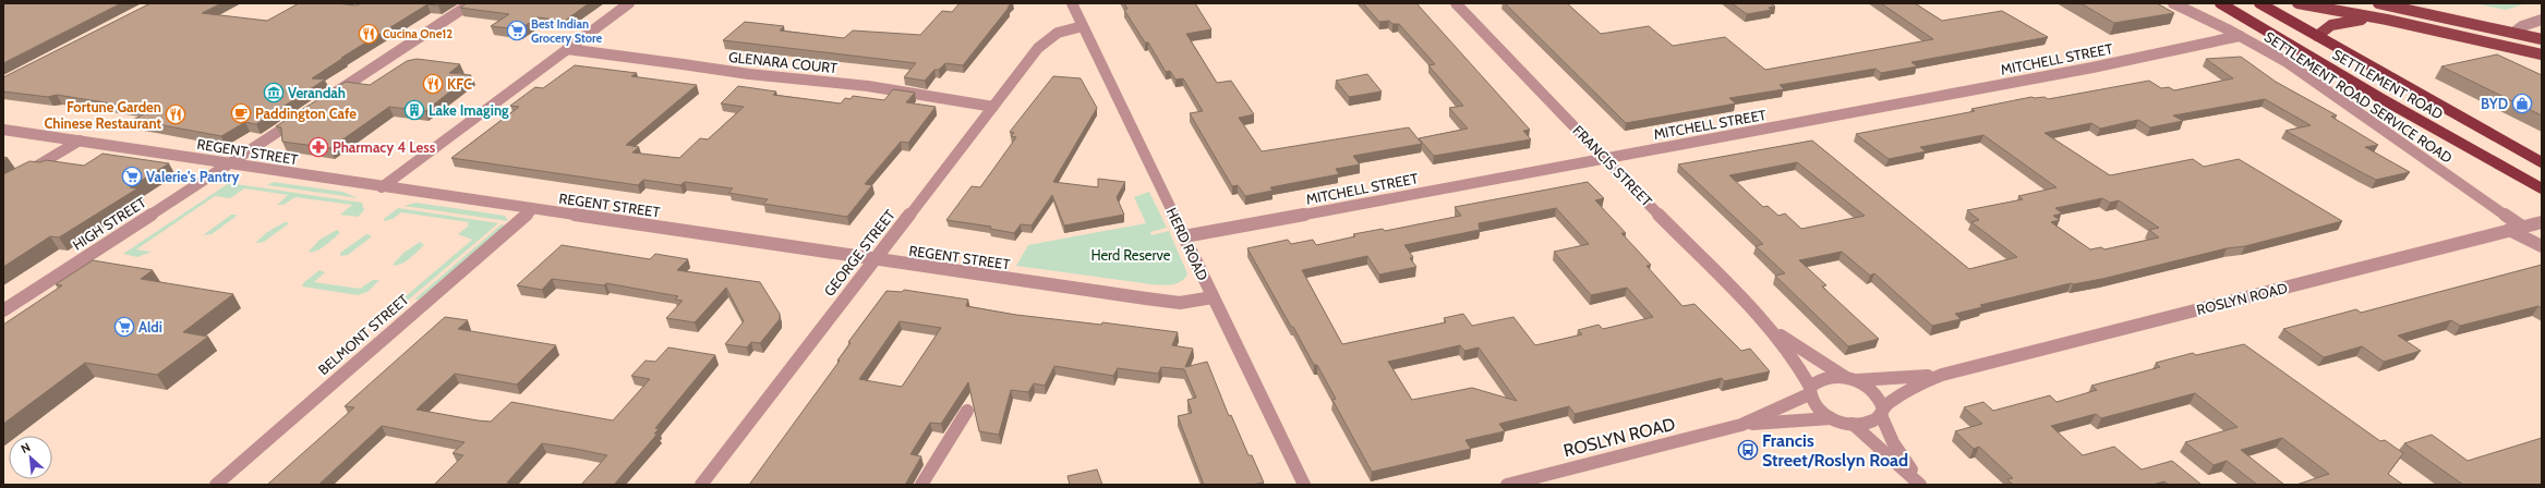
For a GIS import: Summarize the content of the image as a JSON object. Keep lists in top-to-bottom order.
{
  "streets": {
    "highway": ["SETTLEMENT ROAD"],
    "street": [
      "MITCHELL STREET",
      "GLENARA COURT",
      "SETTLEMENT ROAD SERVICE ROAD",
      "REGENT STREET",
      "FRANCIS STREET",
      "HIGH STREET",
      "HERD ROAD",
      "GEORGE STREET",
      "ROSLYN ROAD",
      "BELMONT STREET"
    ]
  },
  "crossings": [
    ["MITCHELL STREET", "SETTLEMENT ROAD SERVICE ROAD"],
    ["MITCHELL STREET", "FRANCIS STREET"],
    ["MITCHELL STREET", "HERD ROAD"],
    ["GLENARA COURT", "GEORGE STREET"],
    ["SETTLEMENT ROAD SERVICE ROAD", "ROSLYN ROAD"],
    ["REGENT STREET", "HIGH STREET"],
    ["REGENT STREET", "HERD ROAD"],
    ["REGENT STREET", "GEORGE STREET"],
    ["REGENT STREET", "BELMONT STREET"],
    ["FRANCIS STREET", "ROSLYN ROAD"],
    ["HERD ROAD", "GEORGE STREET"]
  ],
  "parks": ["Herd Reserve"],
  "places": {
    "supermarket": ["Best Indian Grocery Store", "Valerie's Pantry", "Aldi"],
    "restaurant": ["Cucina One12", "KFC", "Fortune Garden Chinese Restaurant"],
    "museum": ["Verandah"],
    "shop": ["BYD"],
    "building": ["Lake Imaging"],
    "cafe": ["Paddington Cafe"],
    "pharmacy": ["Pharmacy 4 Less"],
    "bus stop": ["Francis Street/Roslyn Road"]
  },
  "north": "top left"
}
